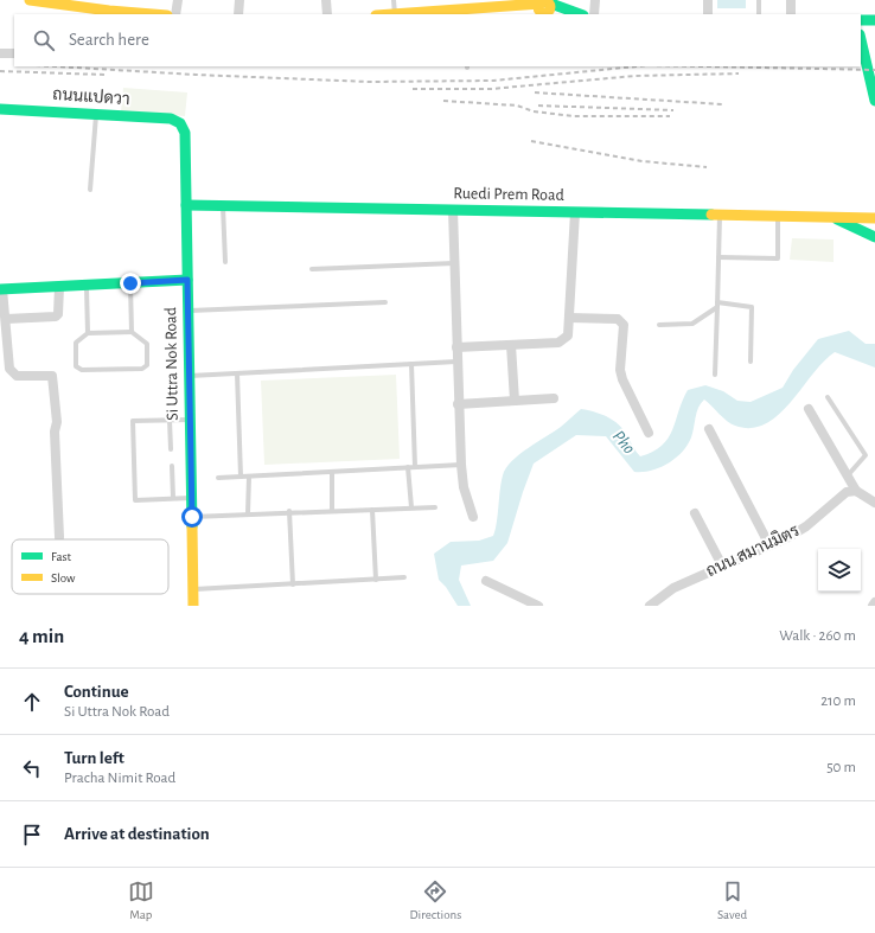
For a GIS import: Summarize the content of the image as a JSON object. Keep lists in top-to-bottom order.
{
  "streets": {
    "street": [
      "ถนนแปดวา",
      "Ruedi Prem Road",
      "Si Uttra Nok Road",
      "ถนน สมานมิตร"
    ]
  },
  "crossings": [
    ["ถนนแปดวา", "Si Uttra Nok Road"],
    ["Ruedi Prem Road", "Si Uttra Nok Road"]
  ],
  "water": ["Pho"],
  "legend": ["Fast", "Slow"],
  "page": {
    "search": "Search here",
    "heading": ["4 min", "Walk · 260 m"],
    "list": [
      ["Continue", "Si Uttra Nok Road", "210 m"],
      ["Turn left", "Pracha Nimit Road", "50 m"],
      "Arrive at destination"
    ],
    "nav": ["Map", "Directions", "Saved"]
  }
}
